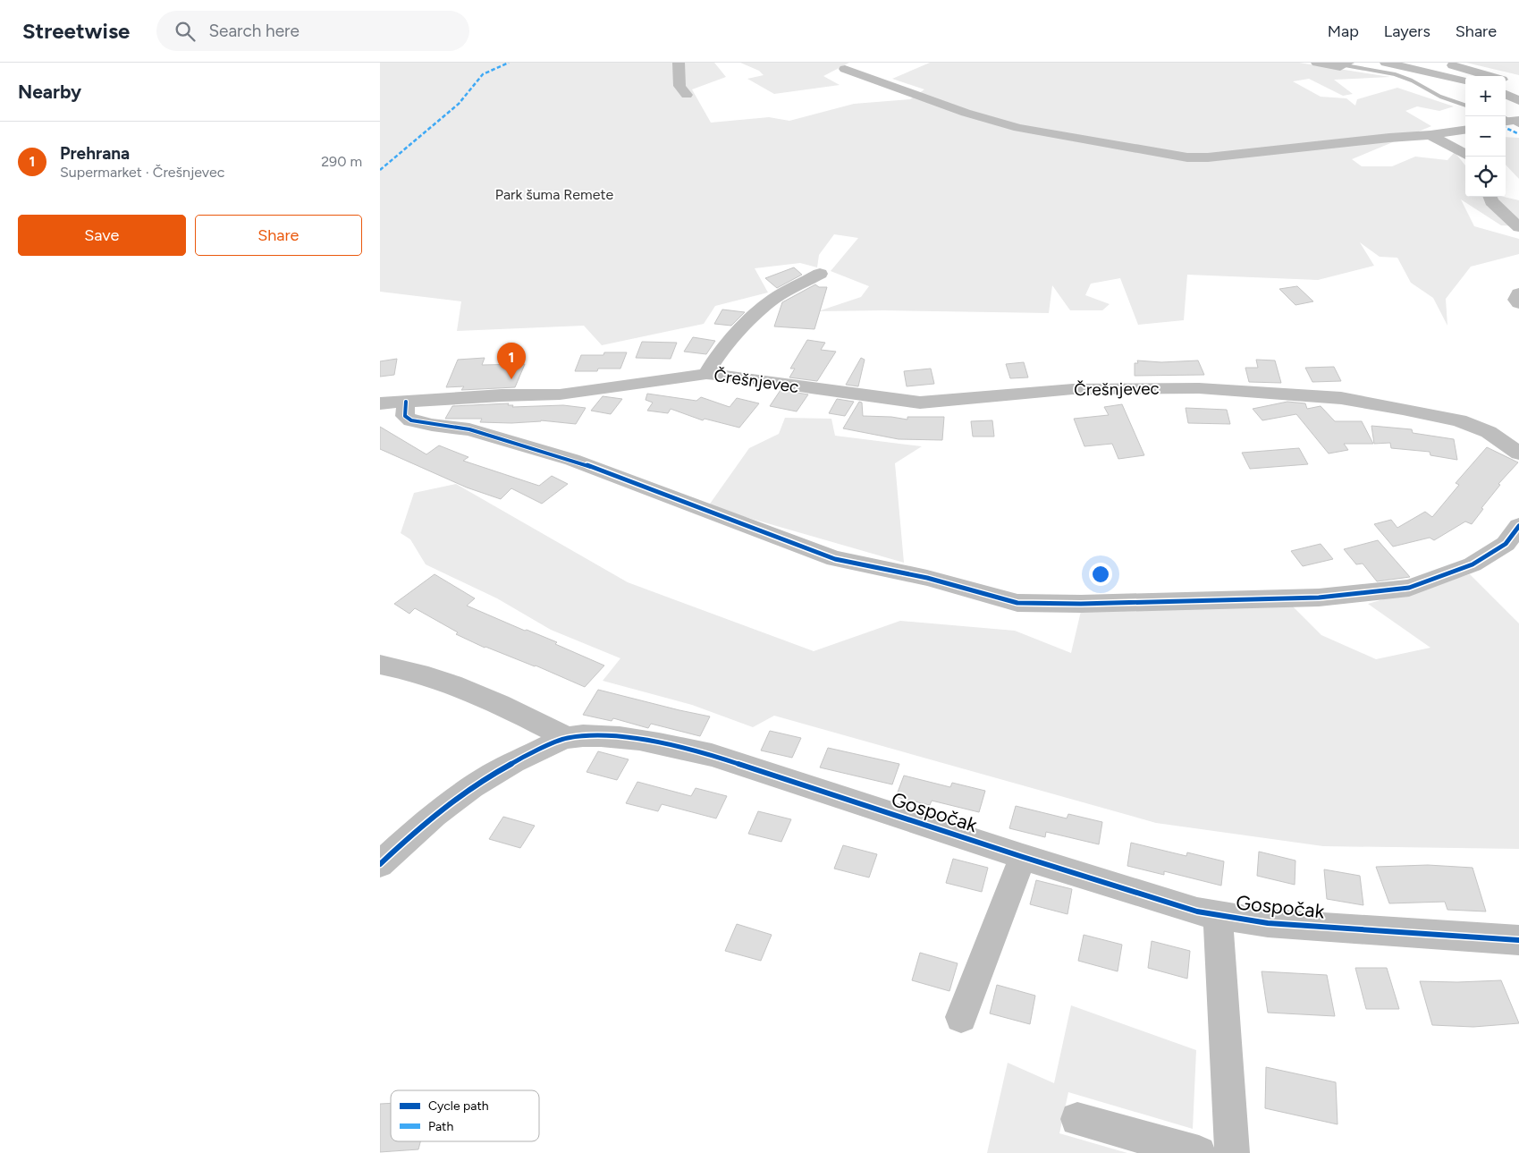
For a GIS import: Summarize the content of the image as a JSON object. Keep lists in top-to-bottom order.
{
  "streets": {
    "street": ["Črešnjevec", "Gospočak"]
  },
  "parks": ["Park šuma Remete"],
  "legend": ["Cycle path", "Path"],
  "page": {
    "header": "Streetwise",
    "search": "Search here",
    "nav": ["Map", "Layers", "Share"],
    "heading": "Nearby",
    "map_buttons": ["+", "−"],
    "list": [
      {
        "mark": "1",
        "name": "Prehrana",
        "note": "Supermarket · Črešnjevec",
        "value": "290 m"
      }
    ],
    "buttons": ["Save", "Share"],
    "pins": "1"
  }
}
